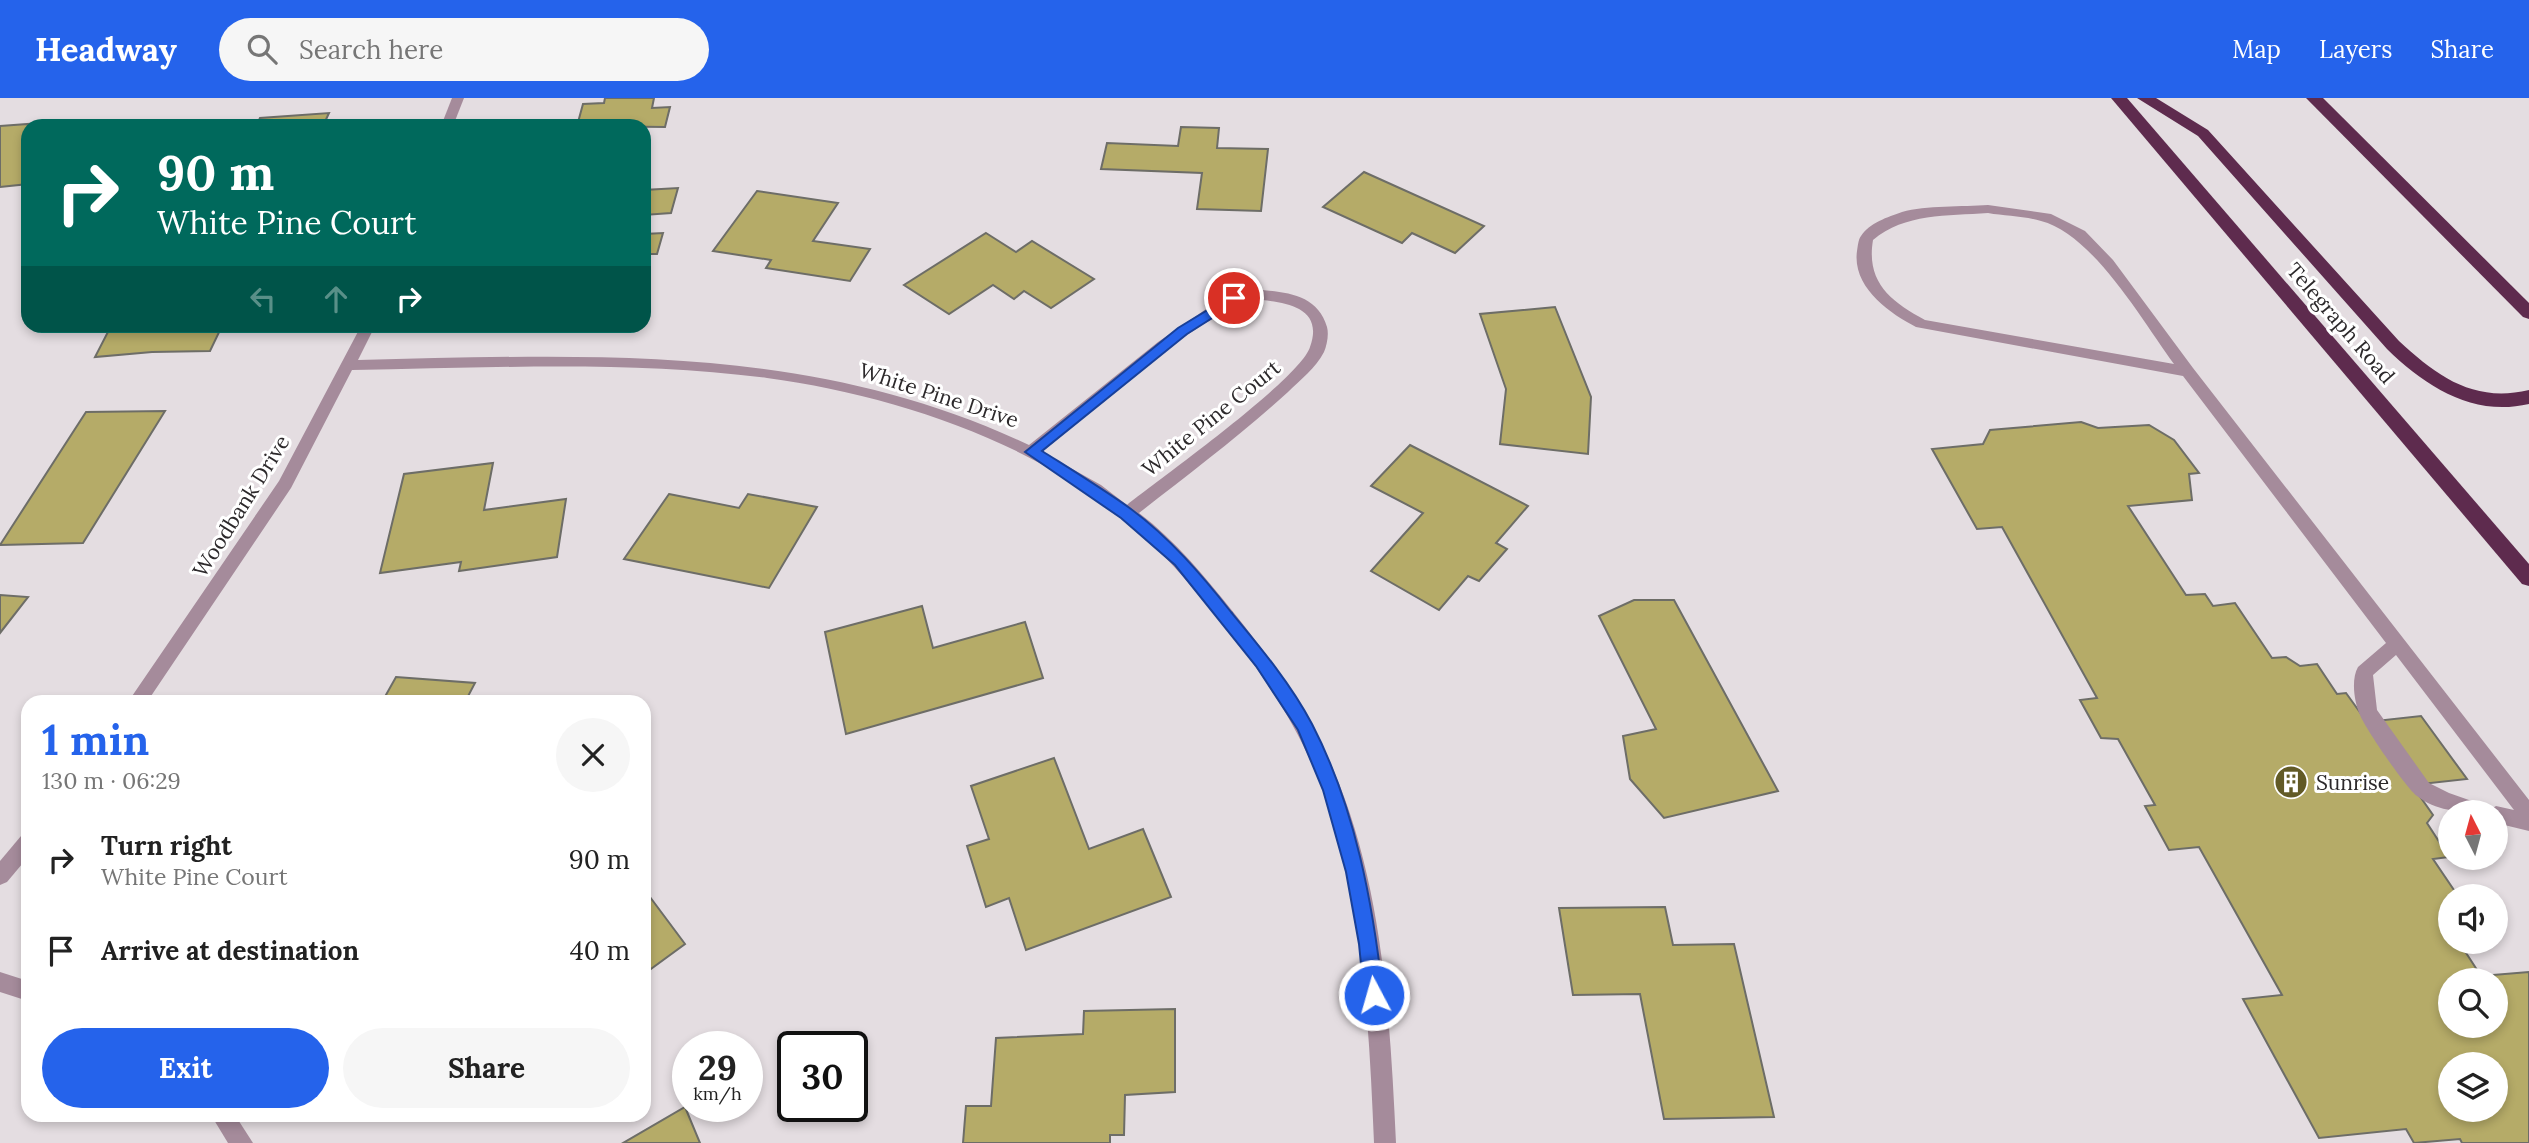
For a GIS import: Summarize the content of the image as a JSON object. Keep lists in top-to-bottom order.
{
  "streets": {
    "highway": ["Telegraph Road"],
    "street": ["White Pine Drive", "White Pine Court", "Woodbank Drive"]
  },
  "crossings": [
    ["White Pine Drive", "White Pine Court"],
    ["White Pine Drive", "Woodbank Drive"]
  ],
  "places": {
    "building": ["Sunrise"]
  },
  "north": "top",
  "page": {
    "header": "Headway",
    "search": "Search here",
    "nav": ["Map", "Layers", "Share"],
    "turn": ["90 m", "White Pine Court"],
    "heading": ["1 min", "130 m · 06:29"],
    "list": [
      {
        "name": "Turn right",
        "note": "White Pine Court",
        "value": "90 m"
      },
      {
        "name": "Arrive at destination",
        "value": "40 m"
      }
    ],
    "buttons": ["Exit", "Share"],
    "speed": "29 km/h",
    "limit": "30"
  }
}
